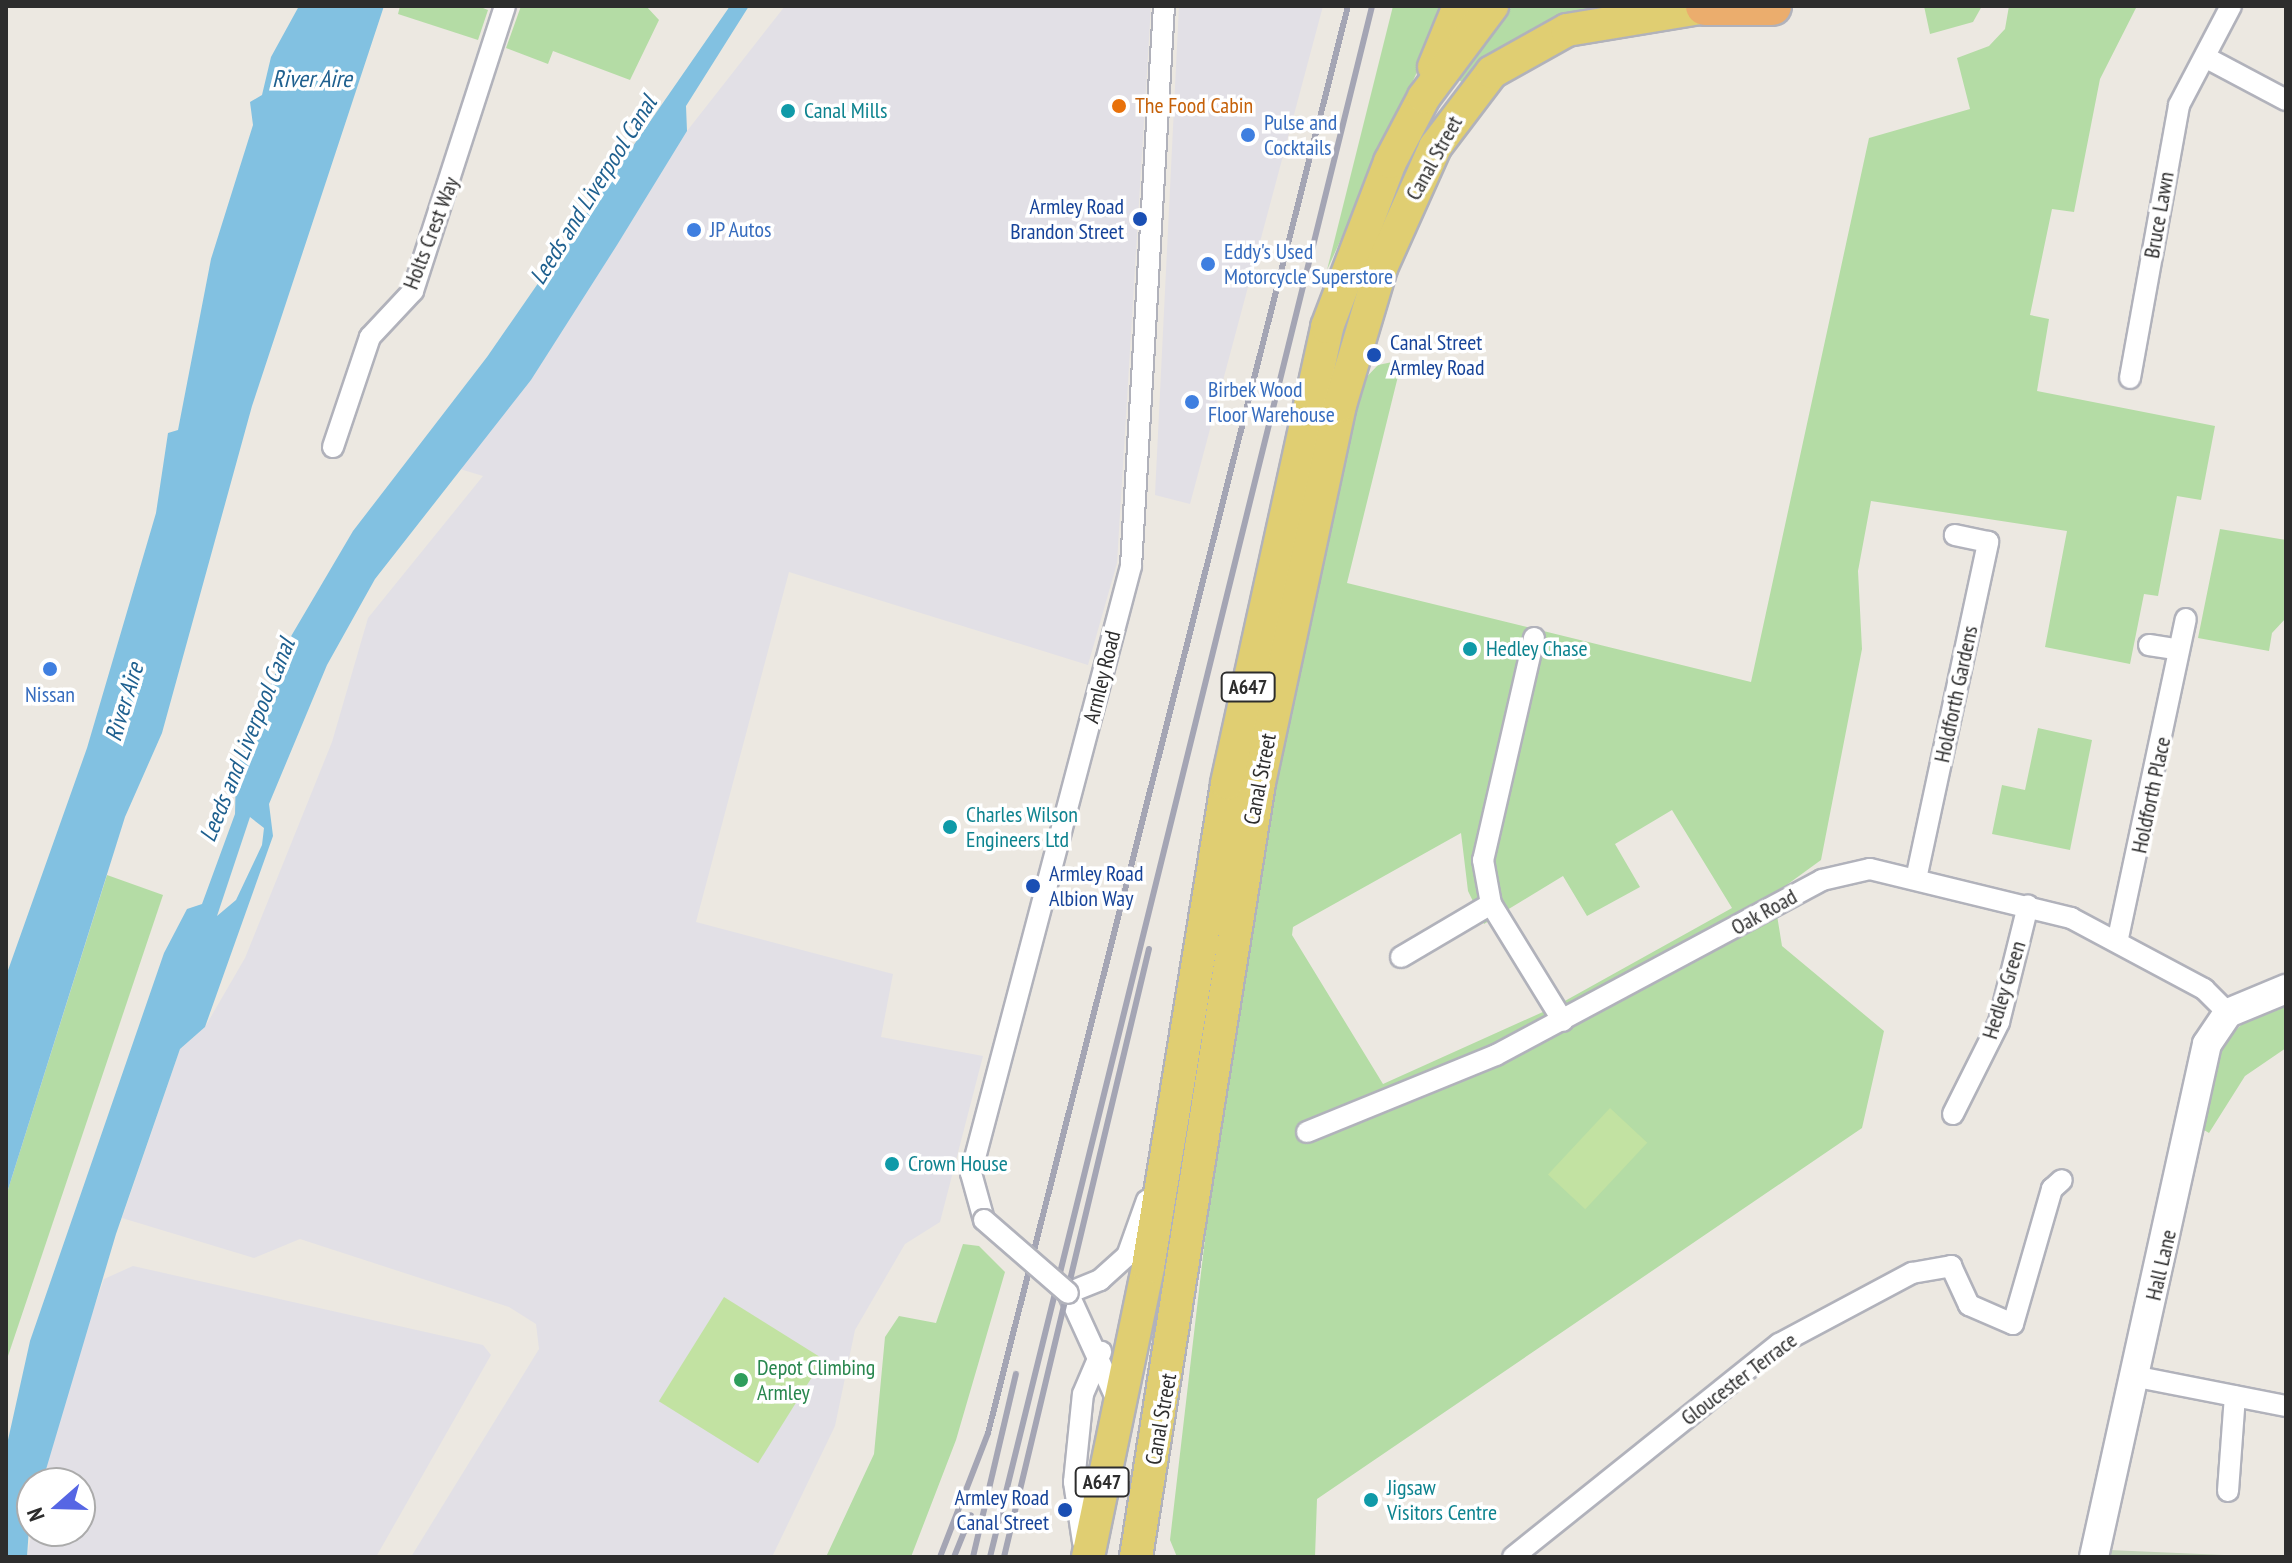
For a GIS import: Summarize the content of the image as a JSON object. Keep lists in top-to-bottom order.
{
  "streets": {
    "main road": ["Canal Street", "A647"],
    "street": [
      "Bruce Lawn",
      "Holts Crest Way",
      "Armley Road",
      "Holdforth Gardens",
      "Holdforth Place",
      "Oak Road",
      "Hedley Green",
      "Hall Lane",
      "Gloucester Terrace"
    ]
  },
  "crossings": [
    ["Canal Street", "Armley Road"],
    ["Canal Street", "A647"],
    ["Armley Road", "A647"],
    ["Holdforth Gardens", "Oak Road"],
    ["Holdforth Place", "Oak Road"],
    ["Oak Road", "Hedley Green"],
    ["Oak Road", "Hall Lane"]
  ],
  "water": ["River Aire", "Leeds and Liverpool Canal"],
  "places": [
    "The Food Cabin",
    "Canal Mills",
    "Pulse and Cocktails",
    "Armley Road Brandon Street",
    "JP Autos",
    "Eddy's Used Motorcycle Superstore",
    "Canal Street Armley Road",
    "Birbek Wood Floor Warehouse",
    "Hedley Chase",
    "Nissan",
    "Charles Wilson Engineers Ltd",
    "Armley Road Albion Way",
    "Crown House",
    "Depot Climbing Armley",
    "Jigsaw Visitors Centre",
    "Armley Road Canal Street"
  ],
  "north": "left"
}
